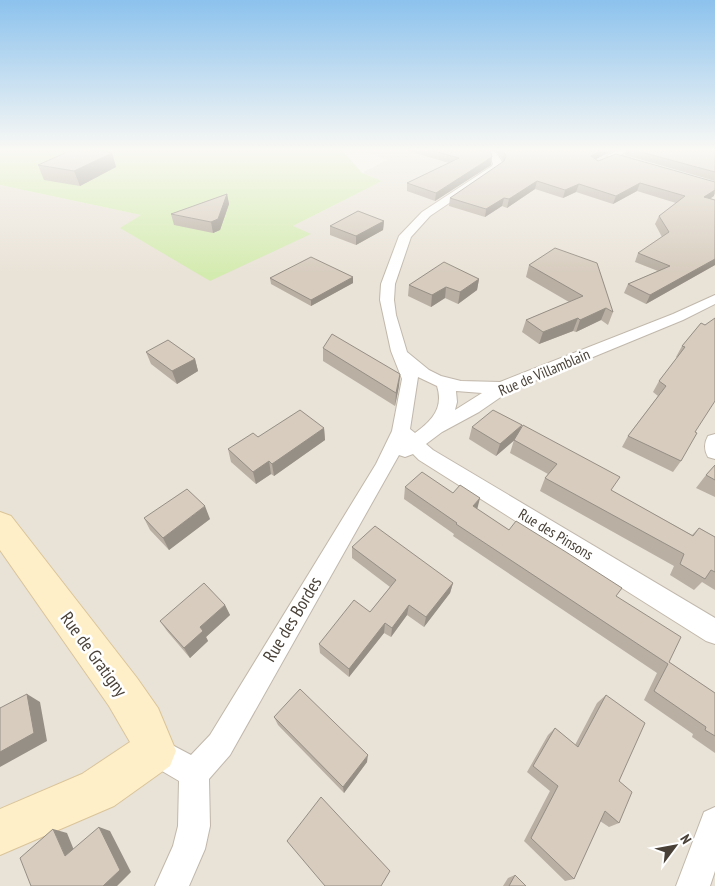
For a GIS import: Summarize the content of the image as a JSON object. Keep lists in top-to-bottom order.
{
  "streets": {
    "street": [
      "Rue de Villamblain",
      "Rue des Pinsons",
      "Rue des Bordes",
      "Rue de Gratigny"
    ]
  },
  "crossings": [
    ["Rue de Villamblain", "Rue des Pinsons"],
    ["Rue de Villamblain", "Rue des Bordes"],
    ["Rue des Pinsons", "Rue des Bordes"]
  ],
  "north": "top right"
}
